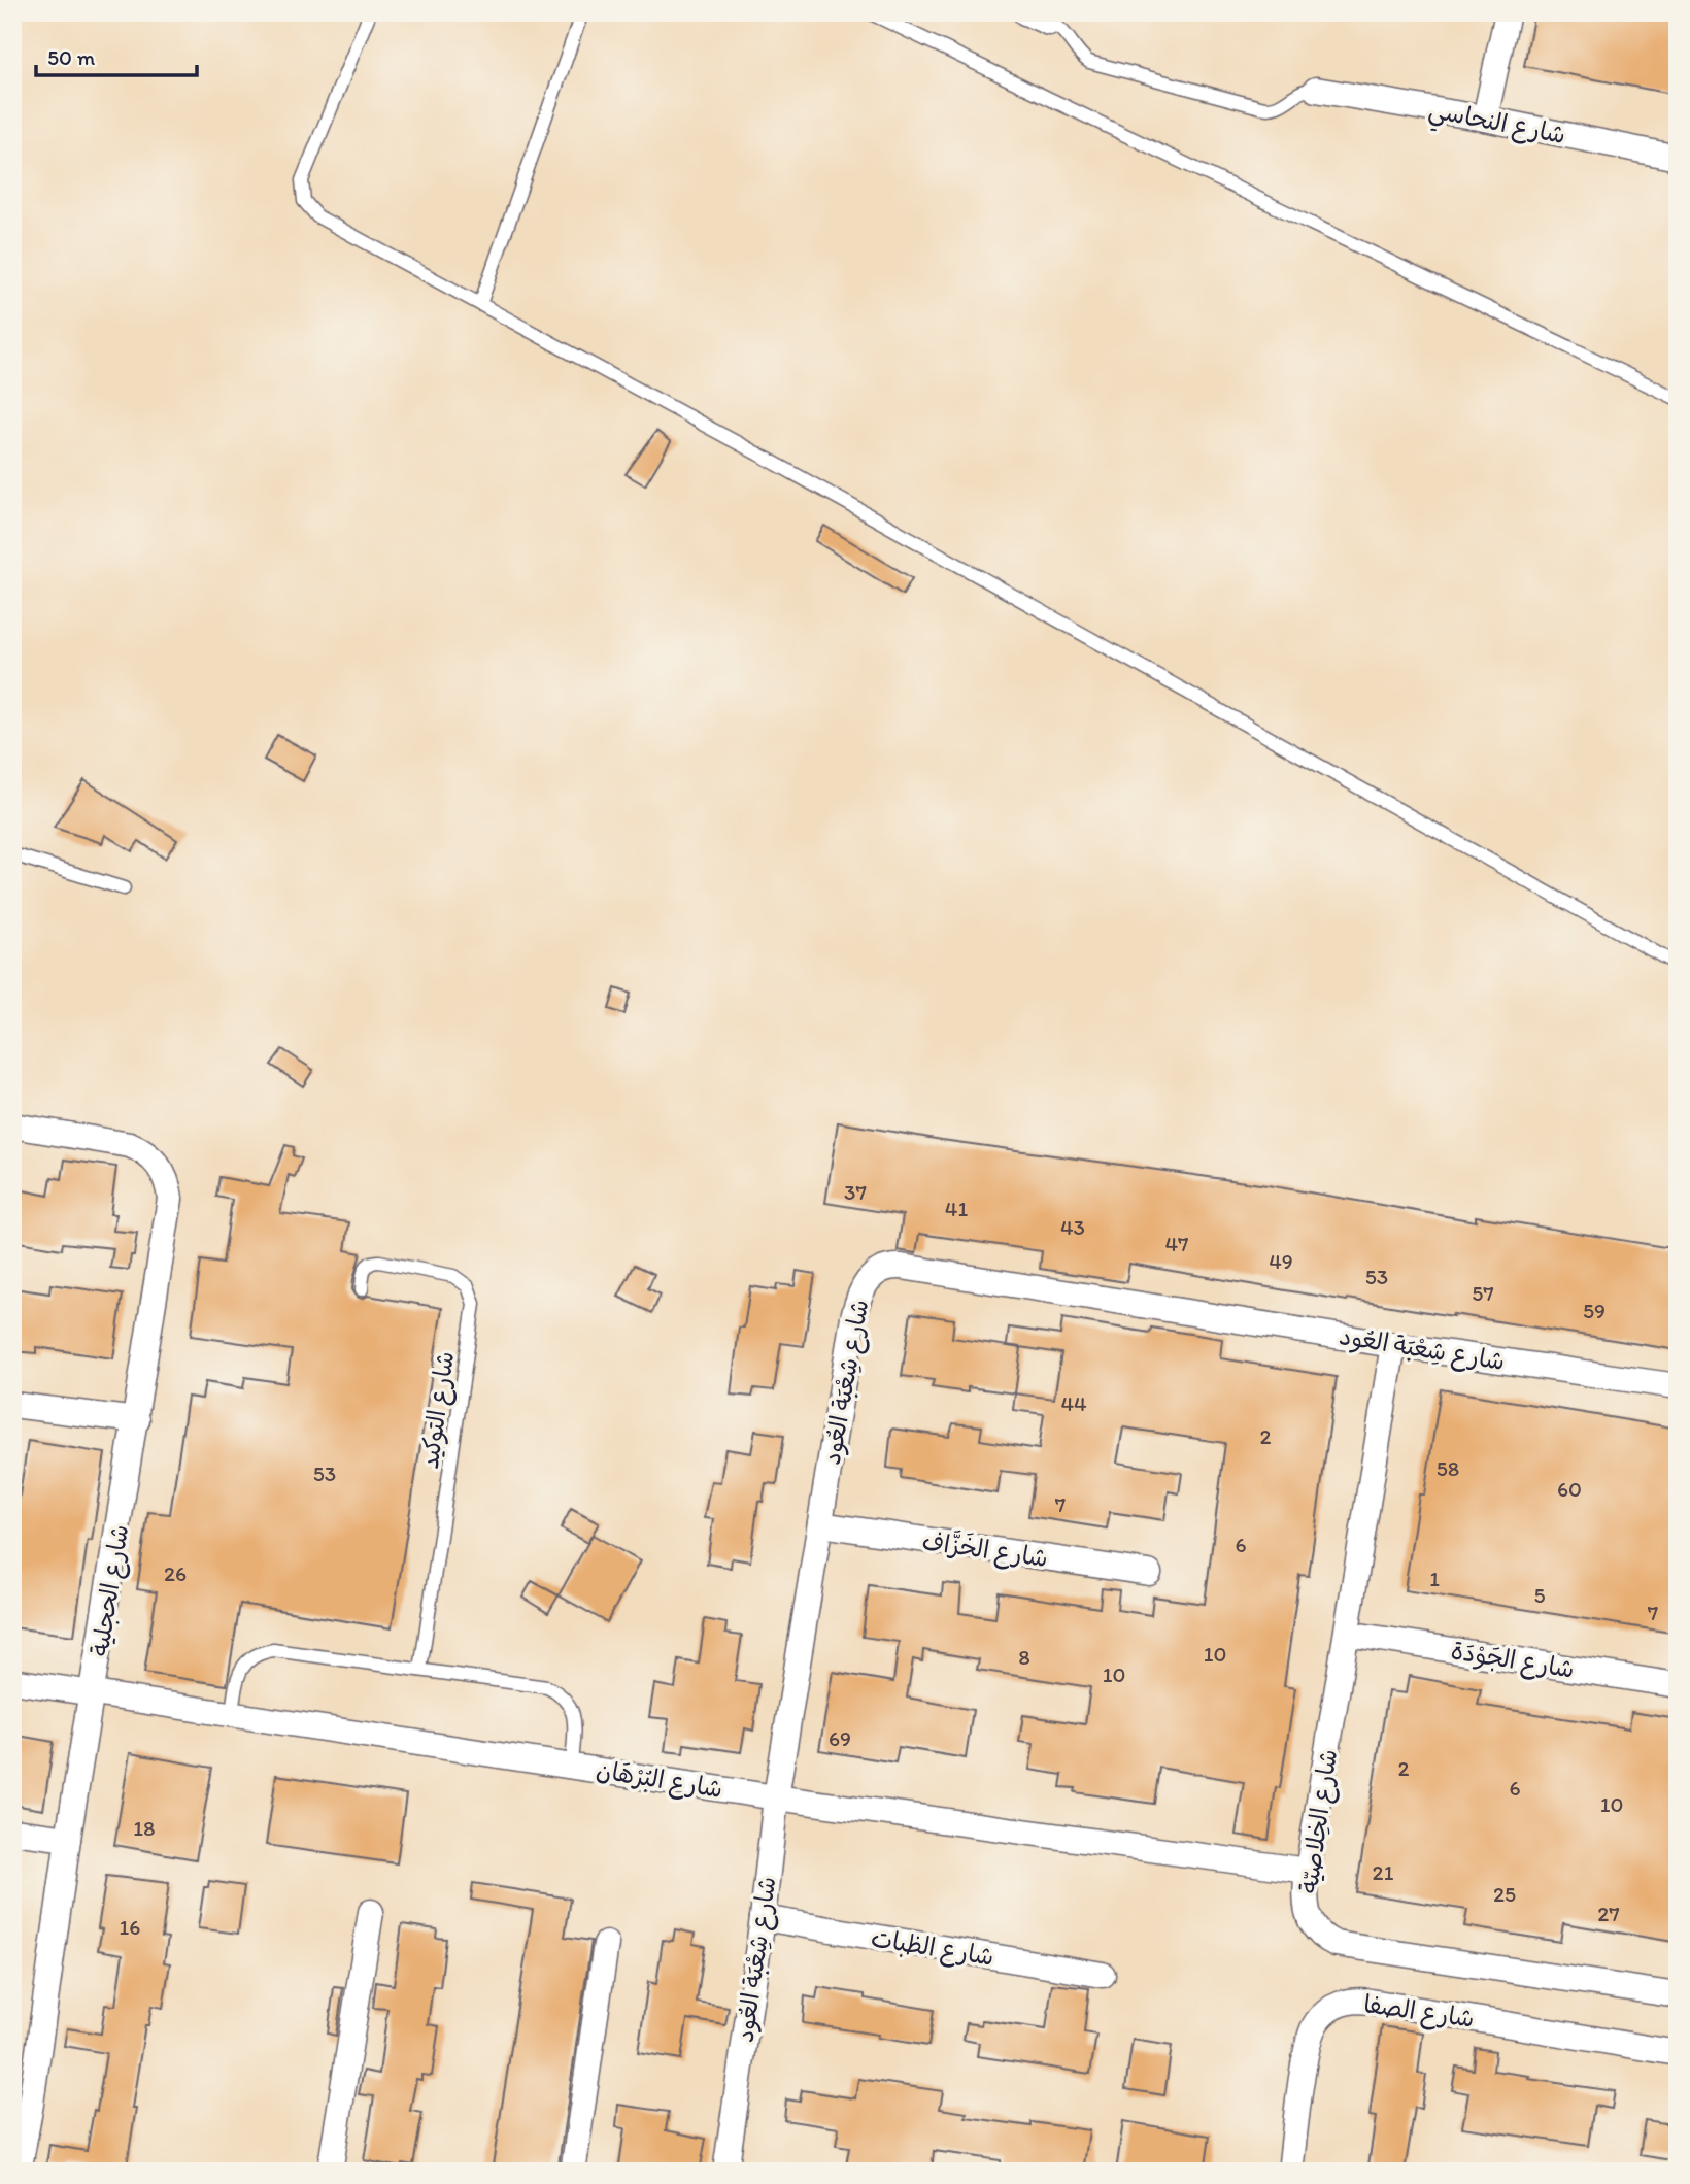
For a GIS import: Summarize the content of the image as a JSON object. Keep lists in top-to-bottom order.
{
  "streets": {
    "street": [
      "شارع النحاسي",
      "شارع شِعْبَة العُود",
      "شارع الخَزَّاف",
      "شارع الحجلية",
      "شارع الجَوْدَة",
      "شارع البُرْهَان",
      "شارع الخِلاصيّة",
      "شارع الظبات",
      "شارع الصفا"
    ],
    "lane": ["شارع التوكيد"]
  },
  "crossings": [
    ["شارع شِعْبَة العُود", "شارع الخَزَّاف"],
    ["شارع شِعْبَة العُود", "شارع البُرْهَان"],
    ["شارع شِعْبَة العُود", "شارع الخِلاصيّة"],
    ["شارع شِعْبَة العُود", "شارع الظبات"],
    ["شارع الحجلية", "شارع البُرْهَان"],
    ["شارع الجَوْدَة", "شارع الخِلاصيّة"],
    ["شارع البُرْهَان", "شارع الخِلاصيّة"]
  ],
  "house_numbers": [
    "37",
    "41",
    "43",
    "47",
    "49",
    "53",
    "57",
    "59",
    "44",
    "2",
    "58",
    "53",
    "60",
    "7",
    "6",
    "26",
    "1",
    "5",
    "7",
    "10",
    "8",
    "10",
    "69",
    "2",
    "6",
    "10",
    "18",
    "21",
    "25",
    "27",
    "16"
  ],
  "scale_bar": "50 m"
}
